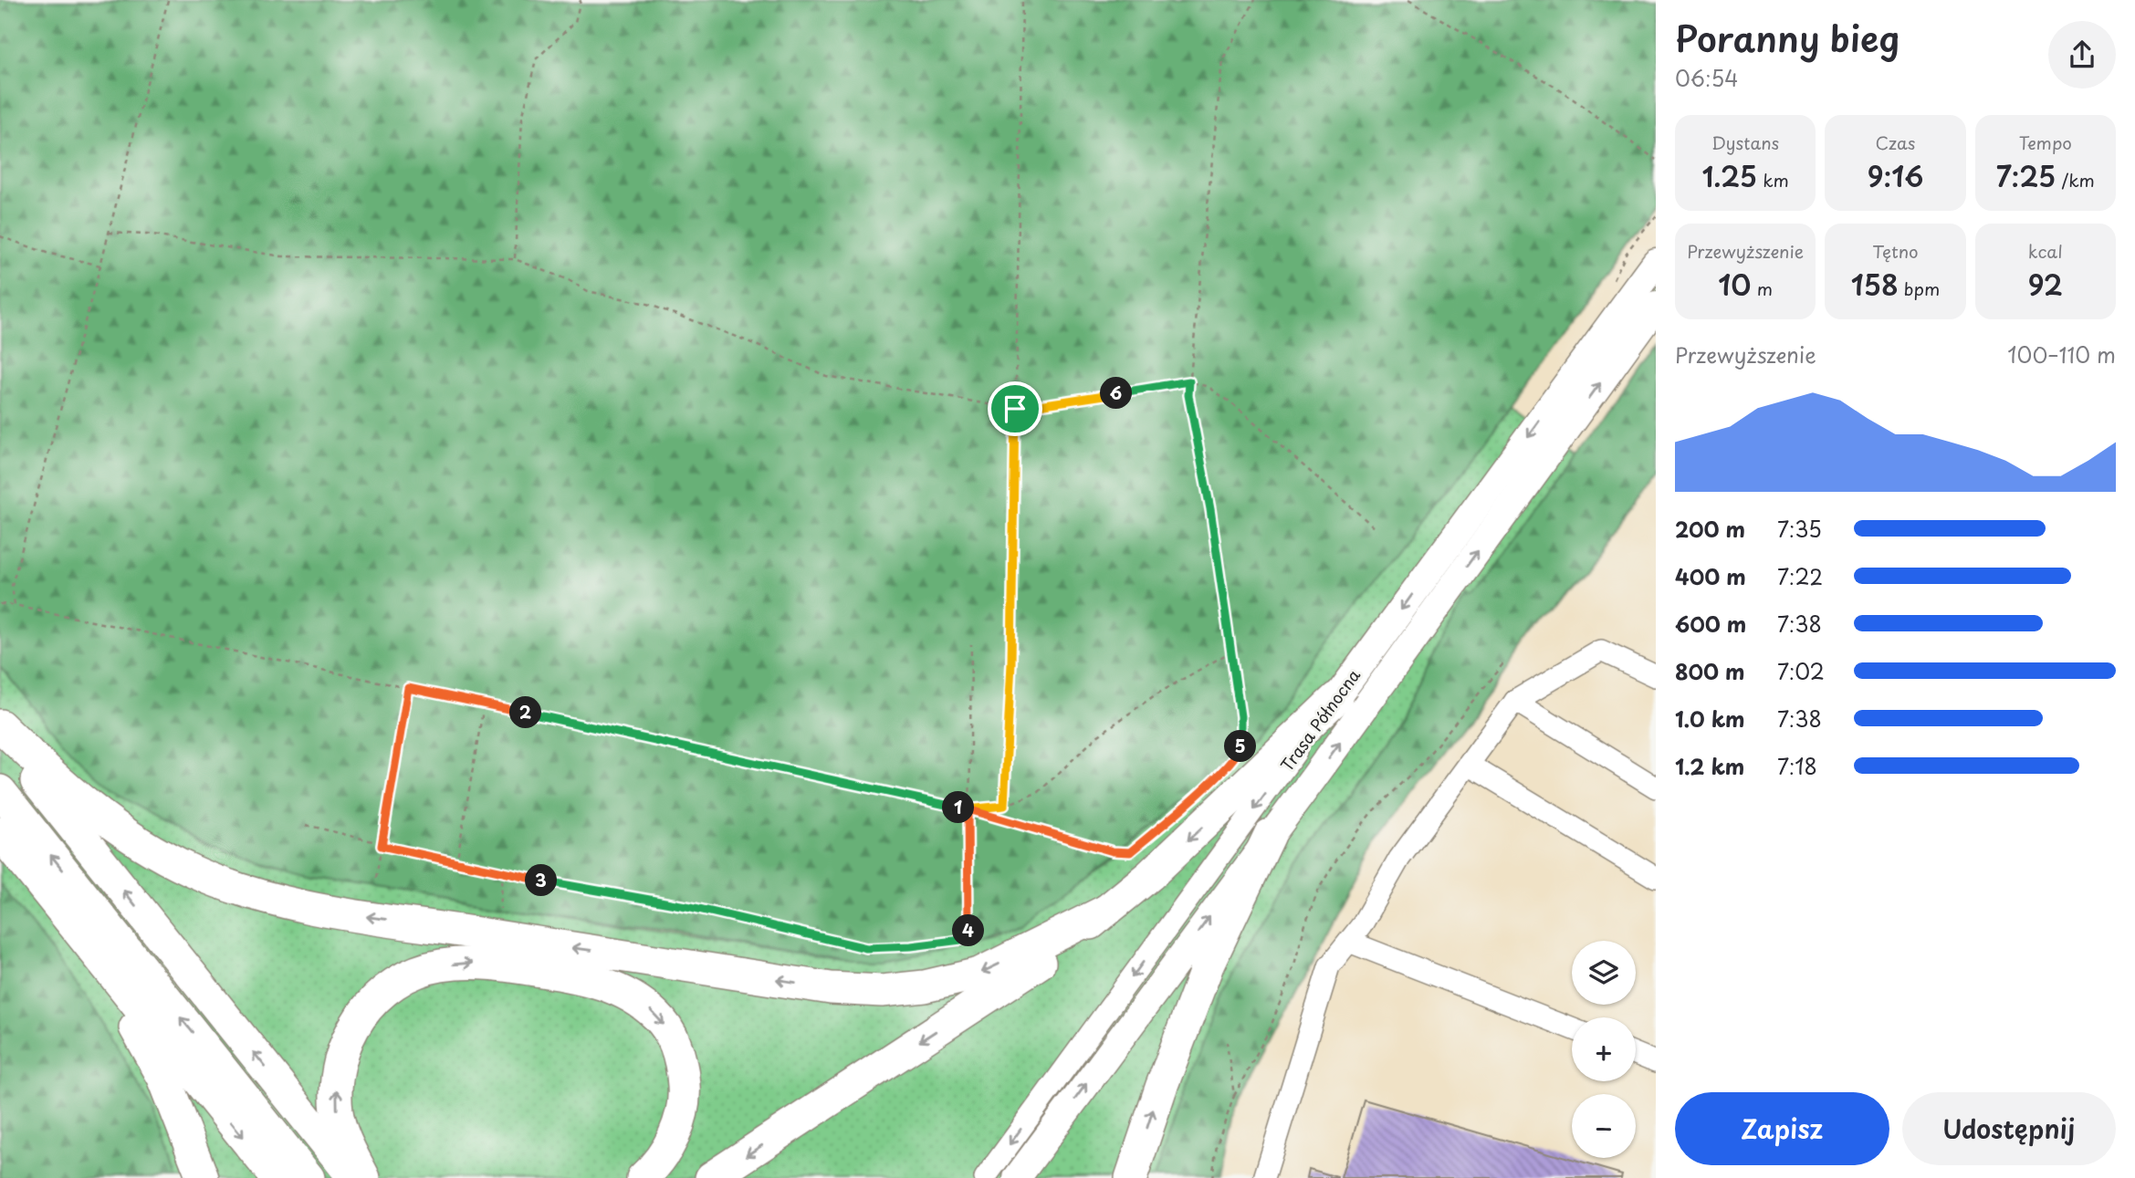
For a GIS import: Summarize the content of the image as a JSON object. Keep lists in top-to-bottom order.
{
  "streets": {
    "main road": ["Trasa Północna"]
  },
  "page": {
    "heading": ["Poranny bieg", "06:54"],
    "stats": [
      ["Dystans", "1.25 km"],
      ["Czas", "9:16"],
      ["Tempo", "7:25 /km"],
      ["Przewyższenie", "10 m"],
      ["Tętno", "158 bpm"],
      ["kcal", "92"]
    ],
    "chart": ["Przewyższenie", "100–110 m"],
    "pins": [
      "6",
      "2",
      "5",
      "1",
      "3",
      "4"
    ],
    "list": [
      {
        "name": "200 m",
        "note": "7:35"
      },
      {
        "name": "400 m",
        "note": "7:22"
      },
      {
        "name": "600 m",
        "note": "7:38"
      },
      {
        "name": "800 m",
        "note": "7:02"
      },
      {
        "name": "1.0 km",
        "note": "7:38"
      },
      {
        "name": "1.2 km",
        "note": "7:18"
      }
    ],
    "map_buttons": ["+", "−"],
    "buttons": ["Zapisz", "Udostępnij"]
  }
}
